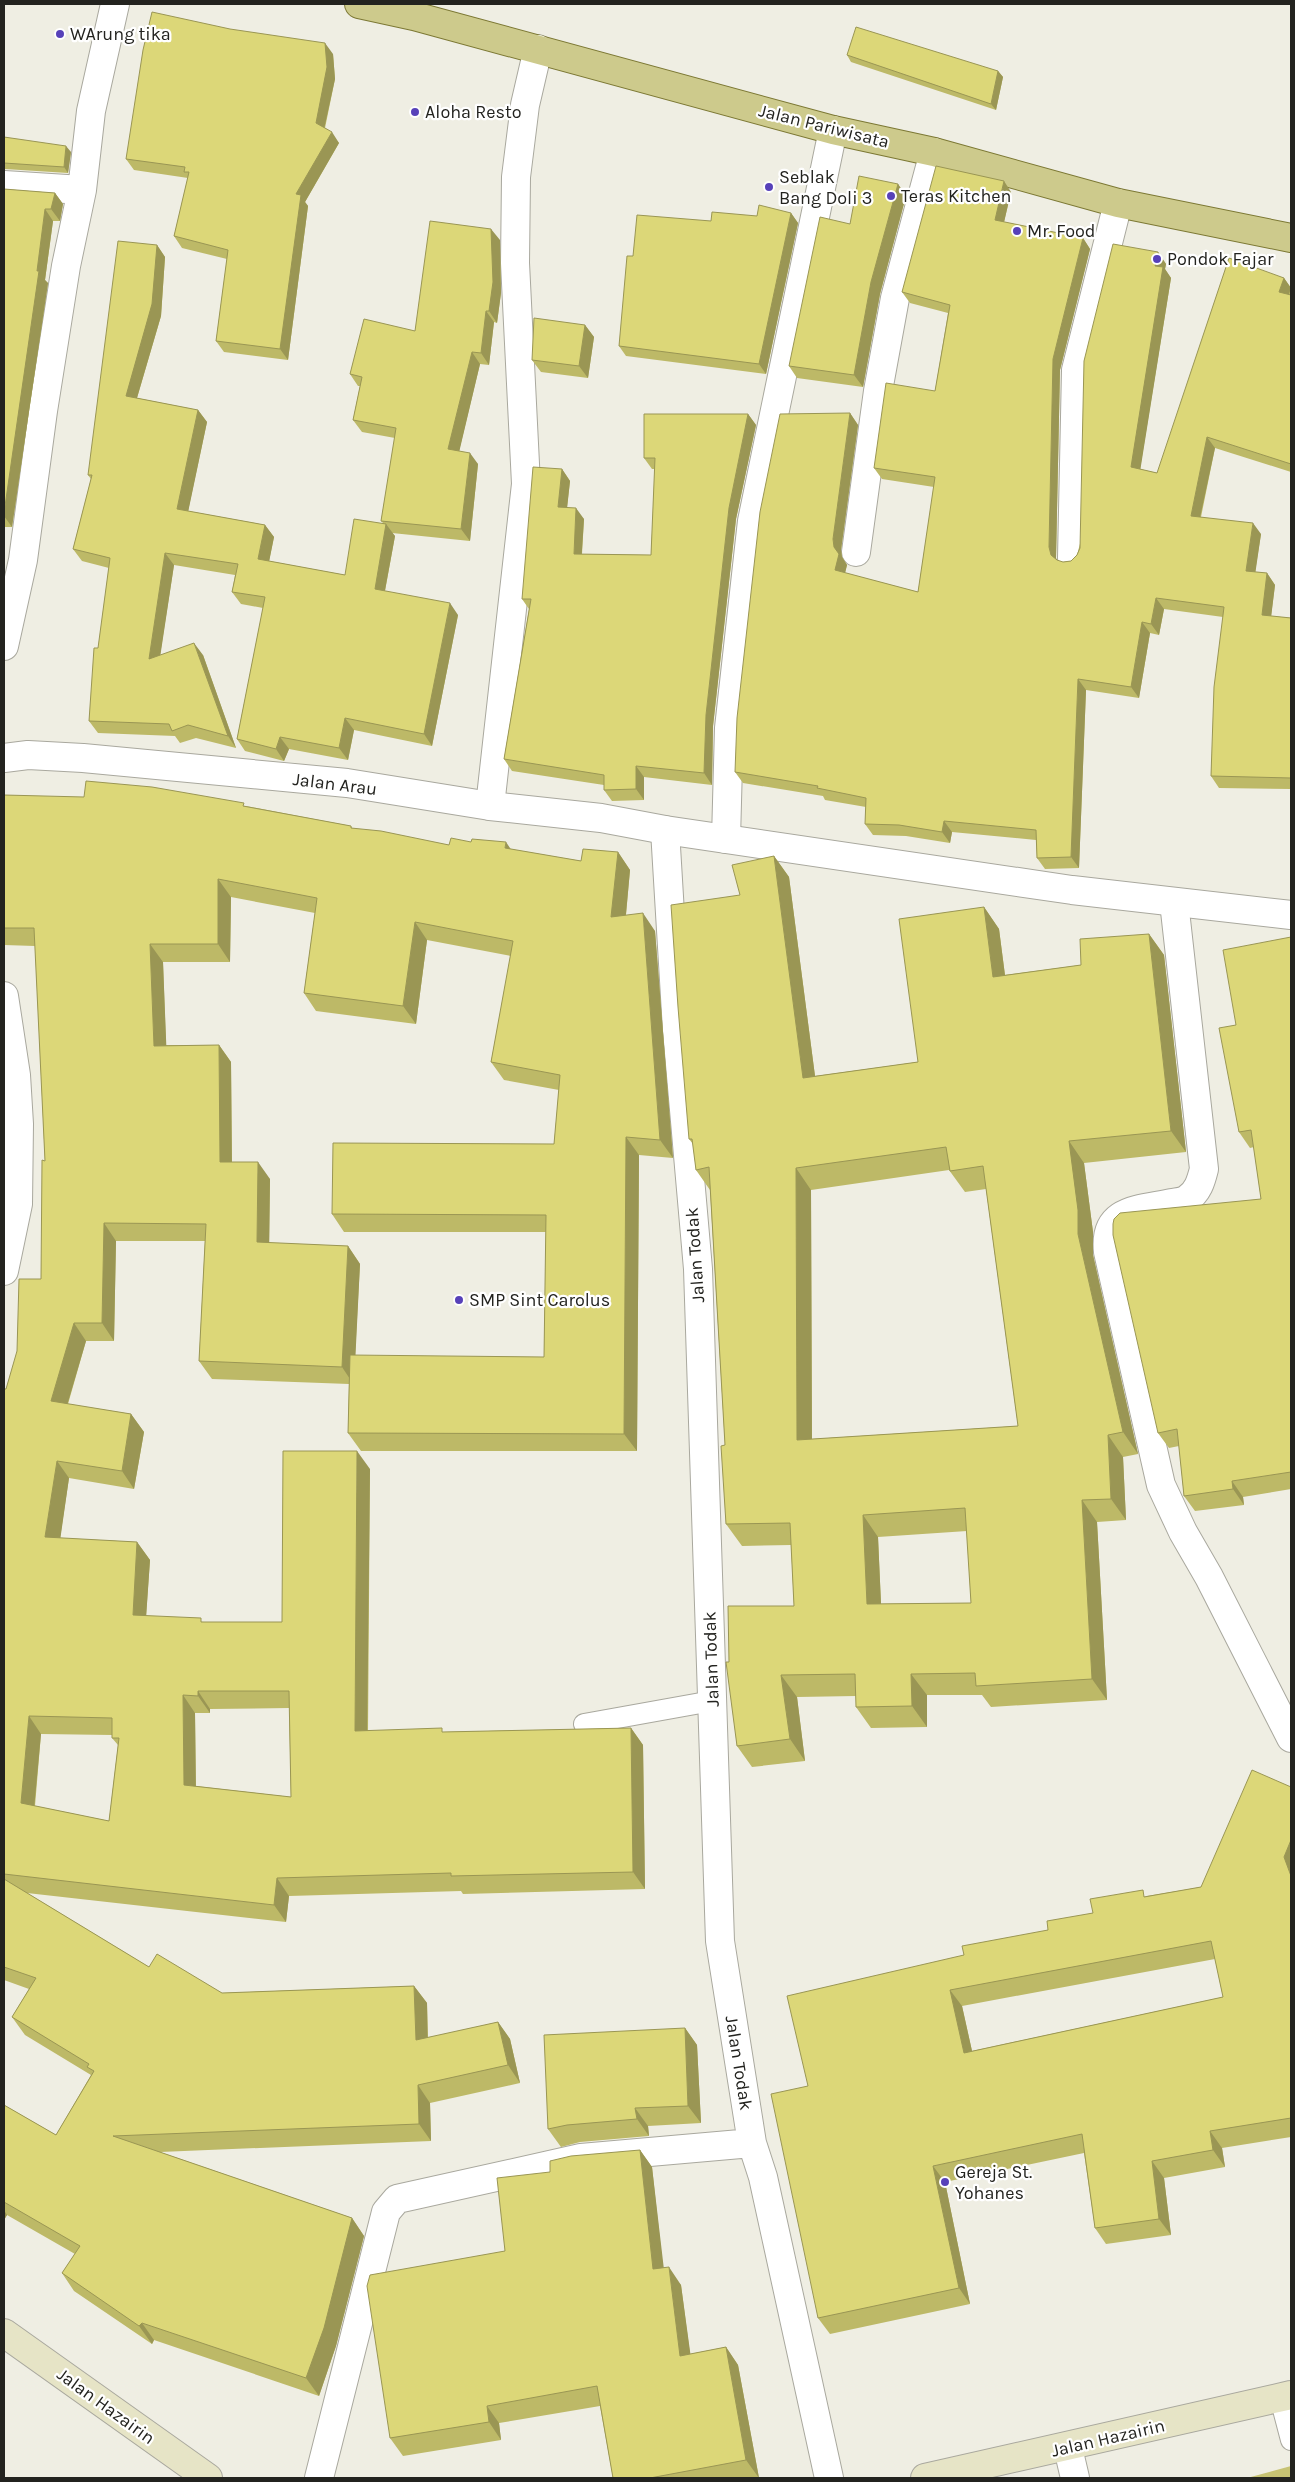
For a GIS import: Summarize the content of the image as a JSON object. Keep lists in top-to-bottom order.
{
  "streets": {
    "main road": ["Jalan Pariwisata", "Jalan Hazairin"],
    "street": ["Jalan Arau", "Jalan Todak"]
  },
  "crossings": [
    ["Jalan Arau", "Jalan Todak"]
  ],
  "places": [
    "WArung tika",
    "Aloha Resto",
    "Seblak Bang Doli 3",
    "Teras Kitchen",
    "Mr. Food",
    "Pondok Fajar",
    "SMP Sint Carolus",
    "Gereja St. Yohanes"
  ]
}
